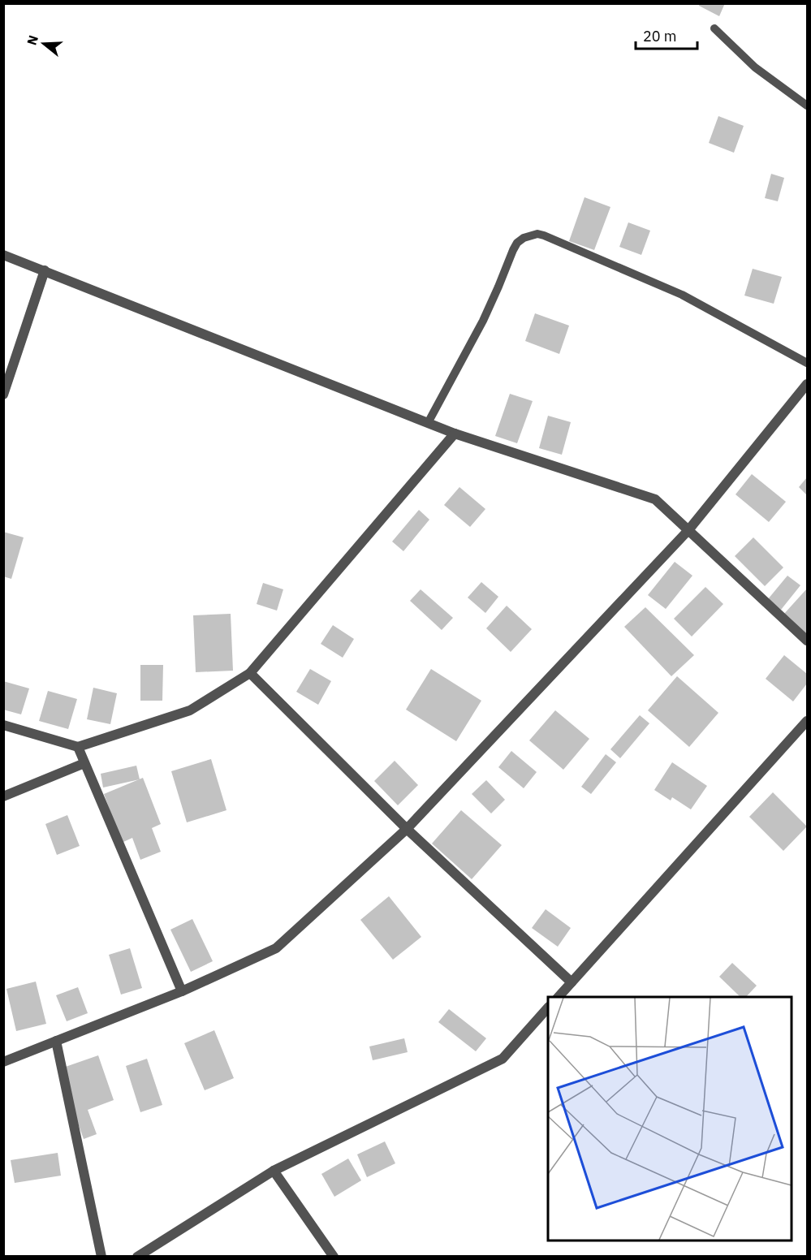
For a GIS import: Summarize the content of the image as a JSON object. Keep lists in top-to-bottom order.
{
  "scale_bar": "20 m",
  "north": "left"
}
